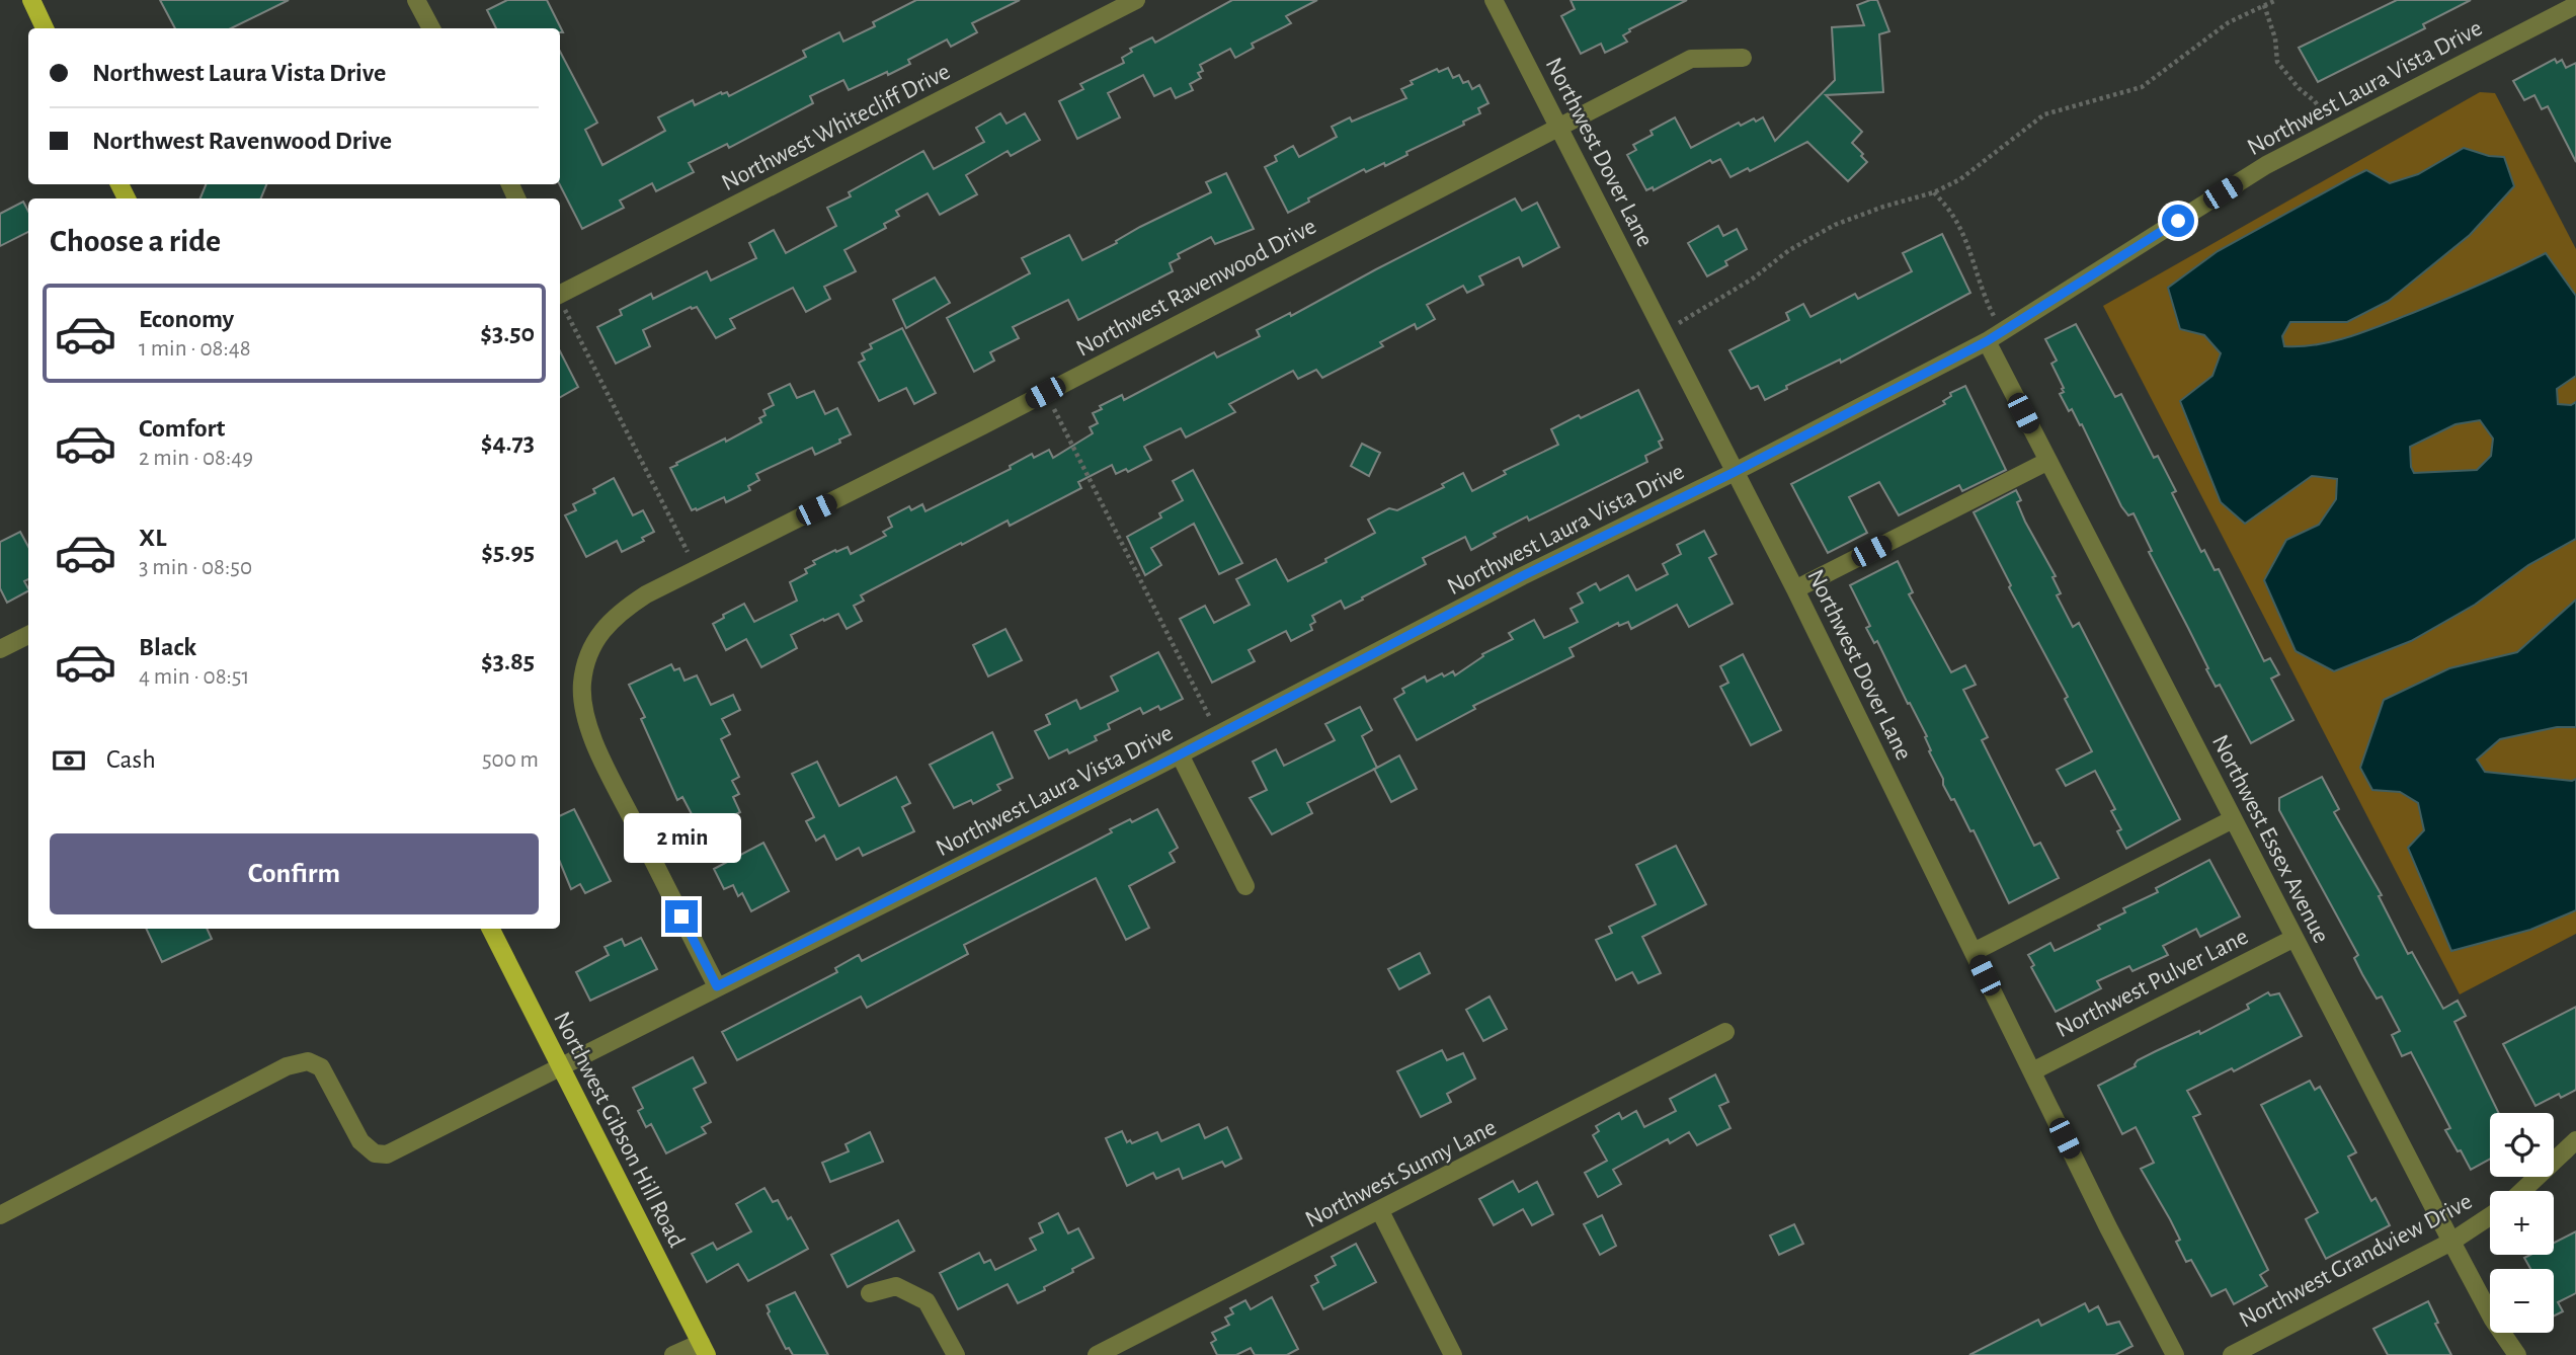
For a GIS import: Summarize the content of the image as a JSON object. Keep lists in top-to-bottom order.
{
  "streets": {
    "main road": ["Northwest Gibson Hill Road"],
    "street": [
      "Northwest Laura Vista Drive",
      "Northwest Whitecliff Drive",
      "Northwest Dover Lane",
      "Northwest Ravenwood Drive",
      "Northwest Essex Avenue",
      "Northwest Pulver Lane",
      "Northwest Sunny Lane",
      "Northwest Grandview Drive"
    ]
  },
  "crossings": [
    ["Northwest Laura Vista Drive", "Northwest Dover Lane"],
    ["Northwest Laura Vista Drive", "Northwest Ravenwood Drive"],
    ["Northwest Laura Vista Drive", "Northwest Essex Avenue"],
    ["Northwest Laura Vista Drive", "Northwest Gibson Hill Road"],
    ["Northwest Dover Lane", "Northwest Ravenwood Drive"],
    ["Northwest Dover Lane", "Northwest Pulver Lane"],
    ["Northwest Essex Avenue", "Northwest Pulver Lane"],
    ["Northwest Essex Avenue", "Northwest Grandview Drive"]
  ],
  "page": {
    "banner": ["Northwest Laura Vista Drive", "Northwest Ravenwood Drive"],
    "heading": "Choose a ride",
    "list": [
      {
        "name": "Economy",
        "note": "1 min · 08:48",
        "value": "$3.50"
      },
      {
        "name": "Comfort",
        "note": "2 min · 08:49",
        "value": "$4.73"
      },
      {
        "name": "XL",
        "note": "3 min · 08:50",
        "value": "$5.95"
      },
      {
        "name": "Black",
        "note": "4 min · 08:51",
        "value": "$3.85"
      }
    ],
    "pay": ["Cash", "500 m"],
    "bubble": "2 min",
    "buttons": "Confirm",
    "map_buttons": ["+", "−"]
  }
}
